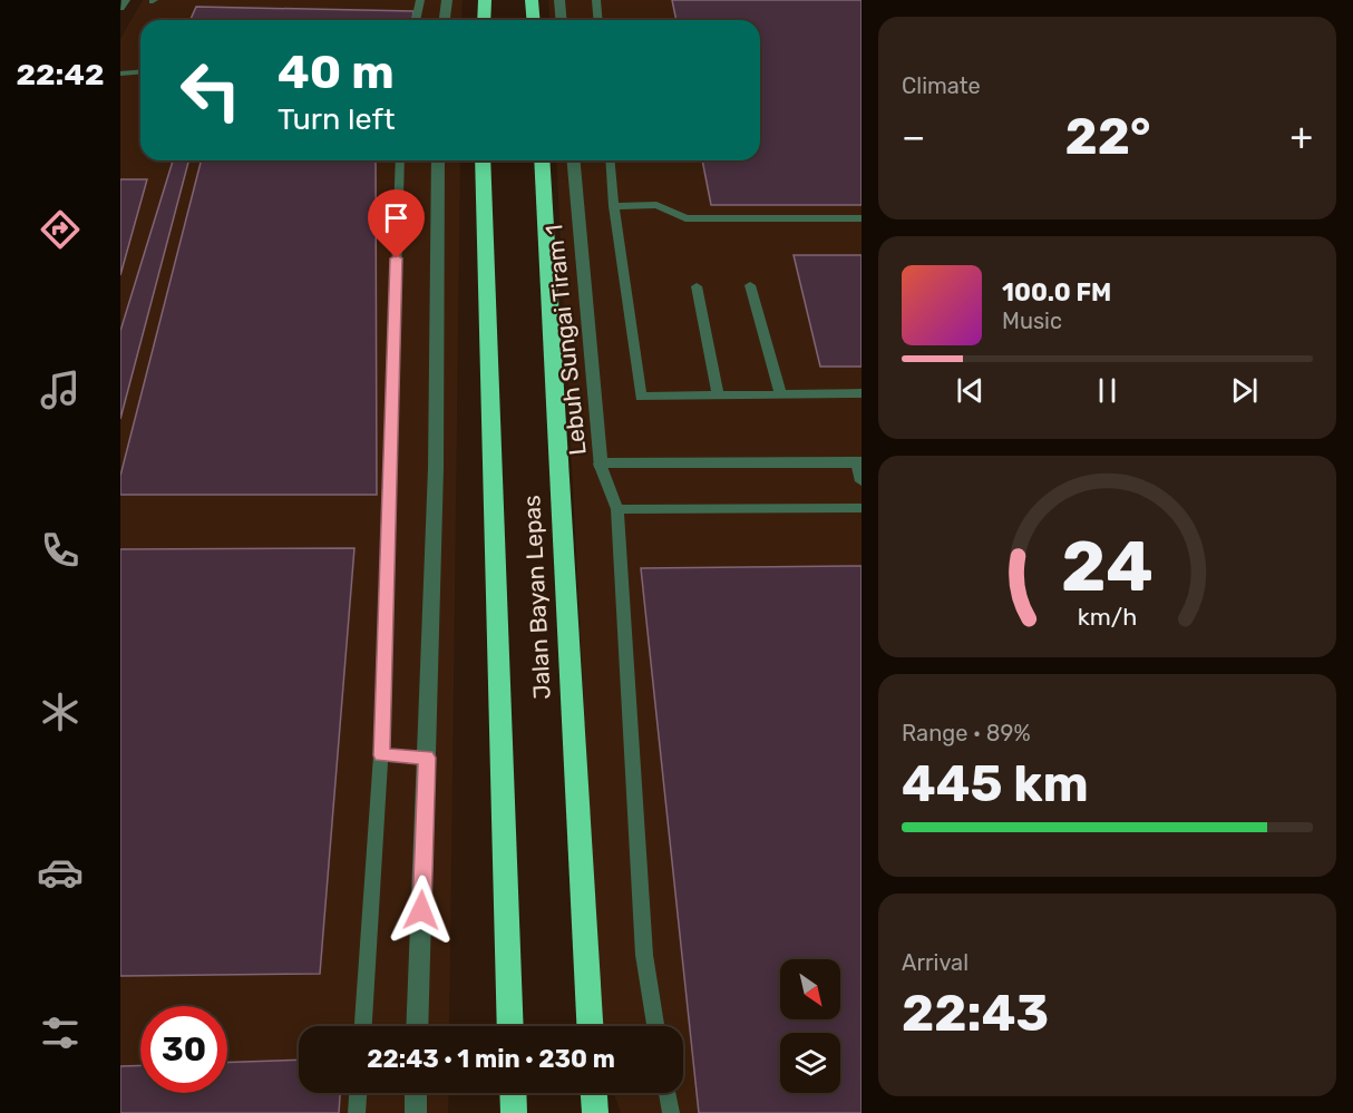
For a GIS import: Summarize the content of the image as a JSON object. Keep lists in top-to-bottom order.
{
  "streets": {
    "highway": ["Jalan Bayan Lepas"],
    "street": ["Lebuh Sungai Tiram 1"]
  },
  "north": "bottom right",
  "page": {
    "tabs": "22:42",
    "tile": [
      "Climate",
      ["Range · 89%", "445 km"],
      ["Arrival", "22:43"]
    ],
    "turn": ["40 m", "Turn left"],
    "heat": ["−", "22°", "+"],
    "song": ["100.0 FM", "Music"],
    "limit": "30",
    "trip": "22:43 · 1 min · 230 m",
    "gauge": ["24", "km/h"]
  }
}
